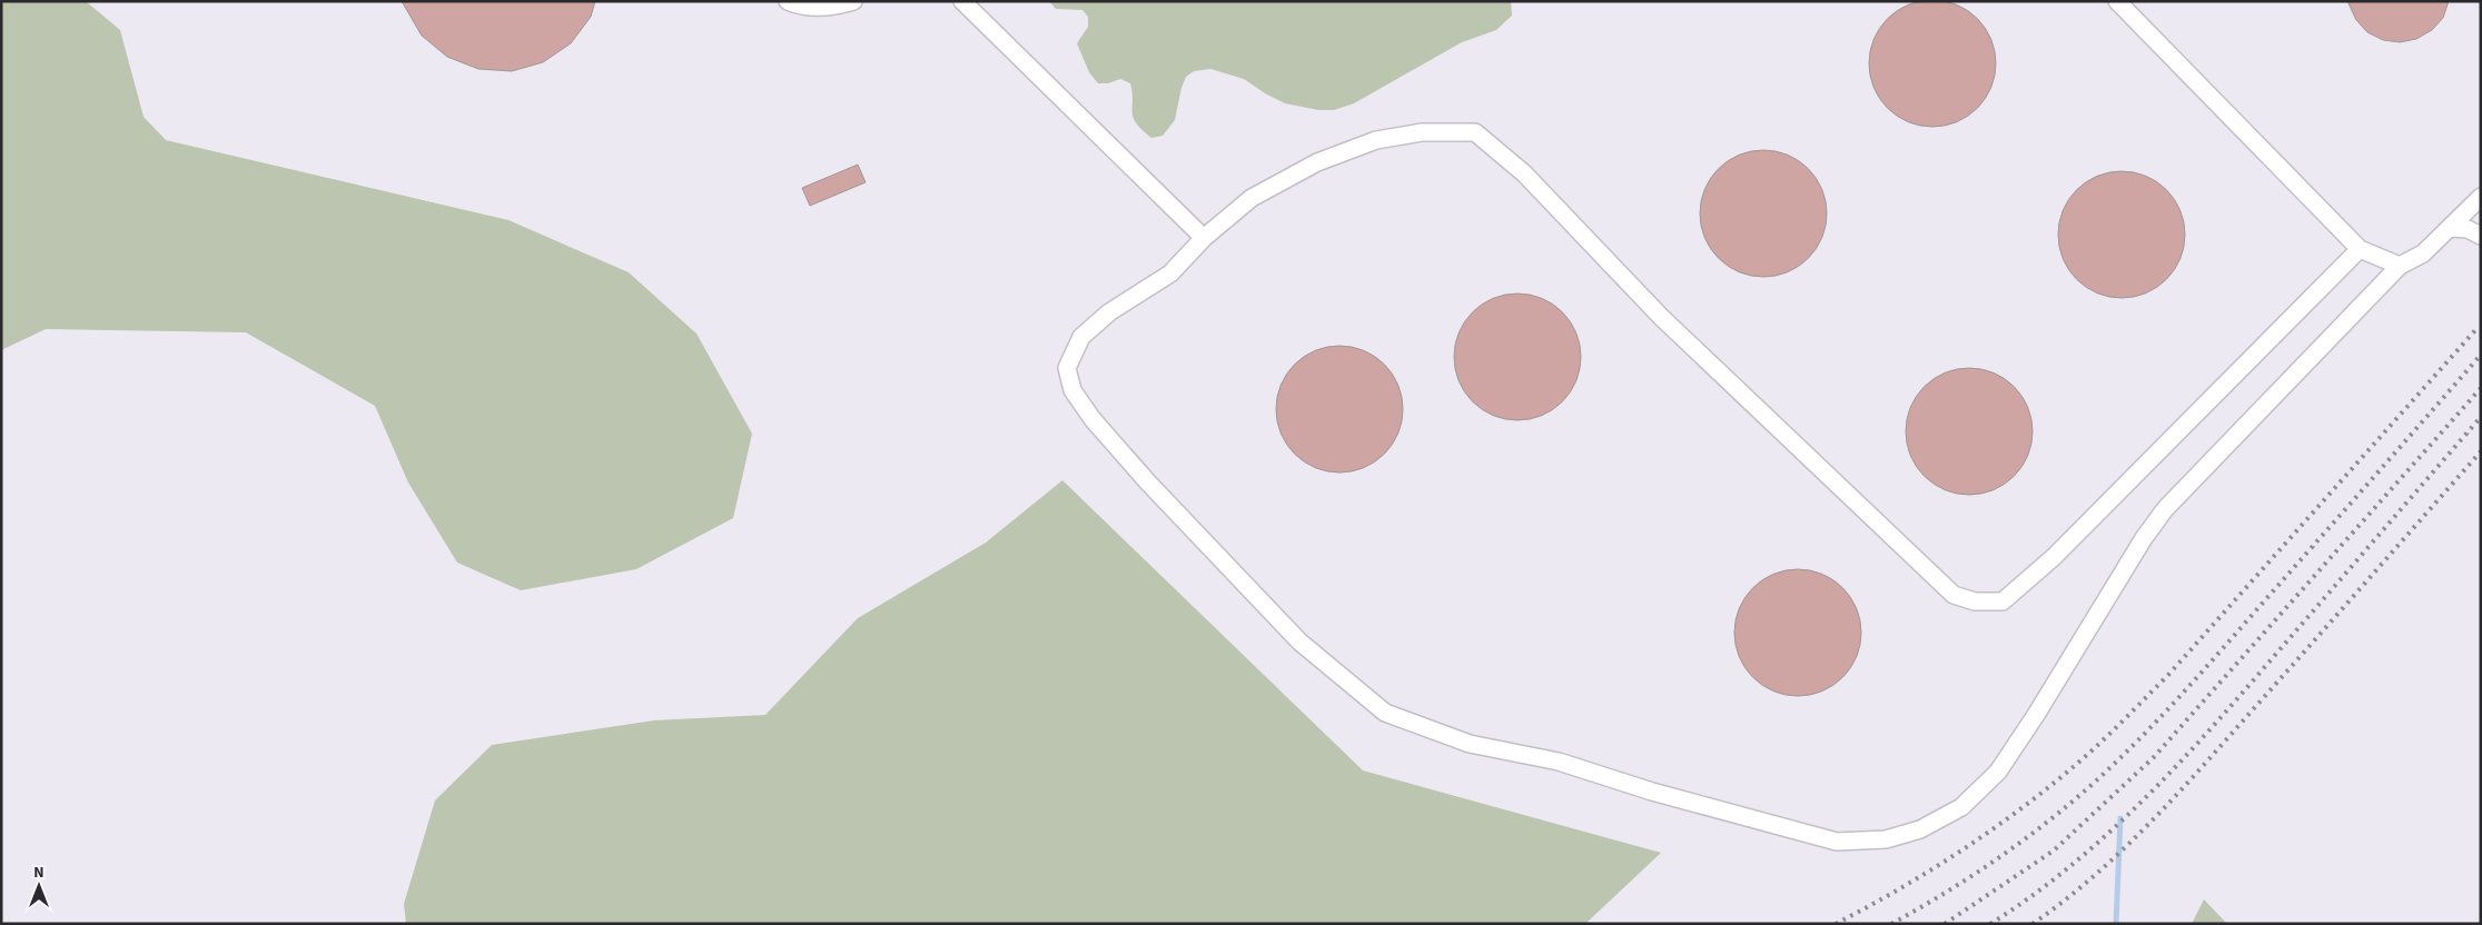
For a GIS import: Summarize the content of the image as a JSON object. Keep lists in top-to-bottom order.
{
  "north": "top"
}
